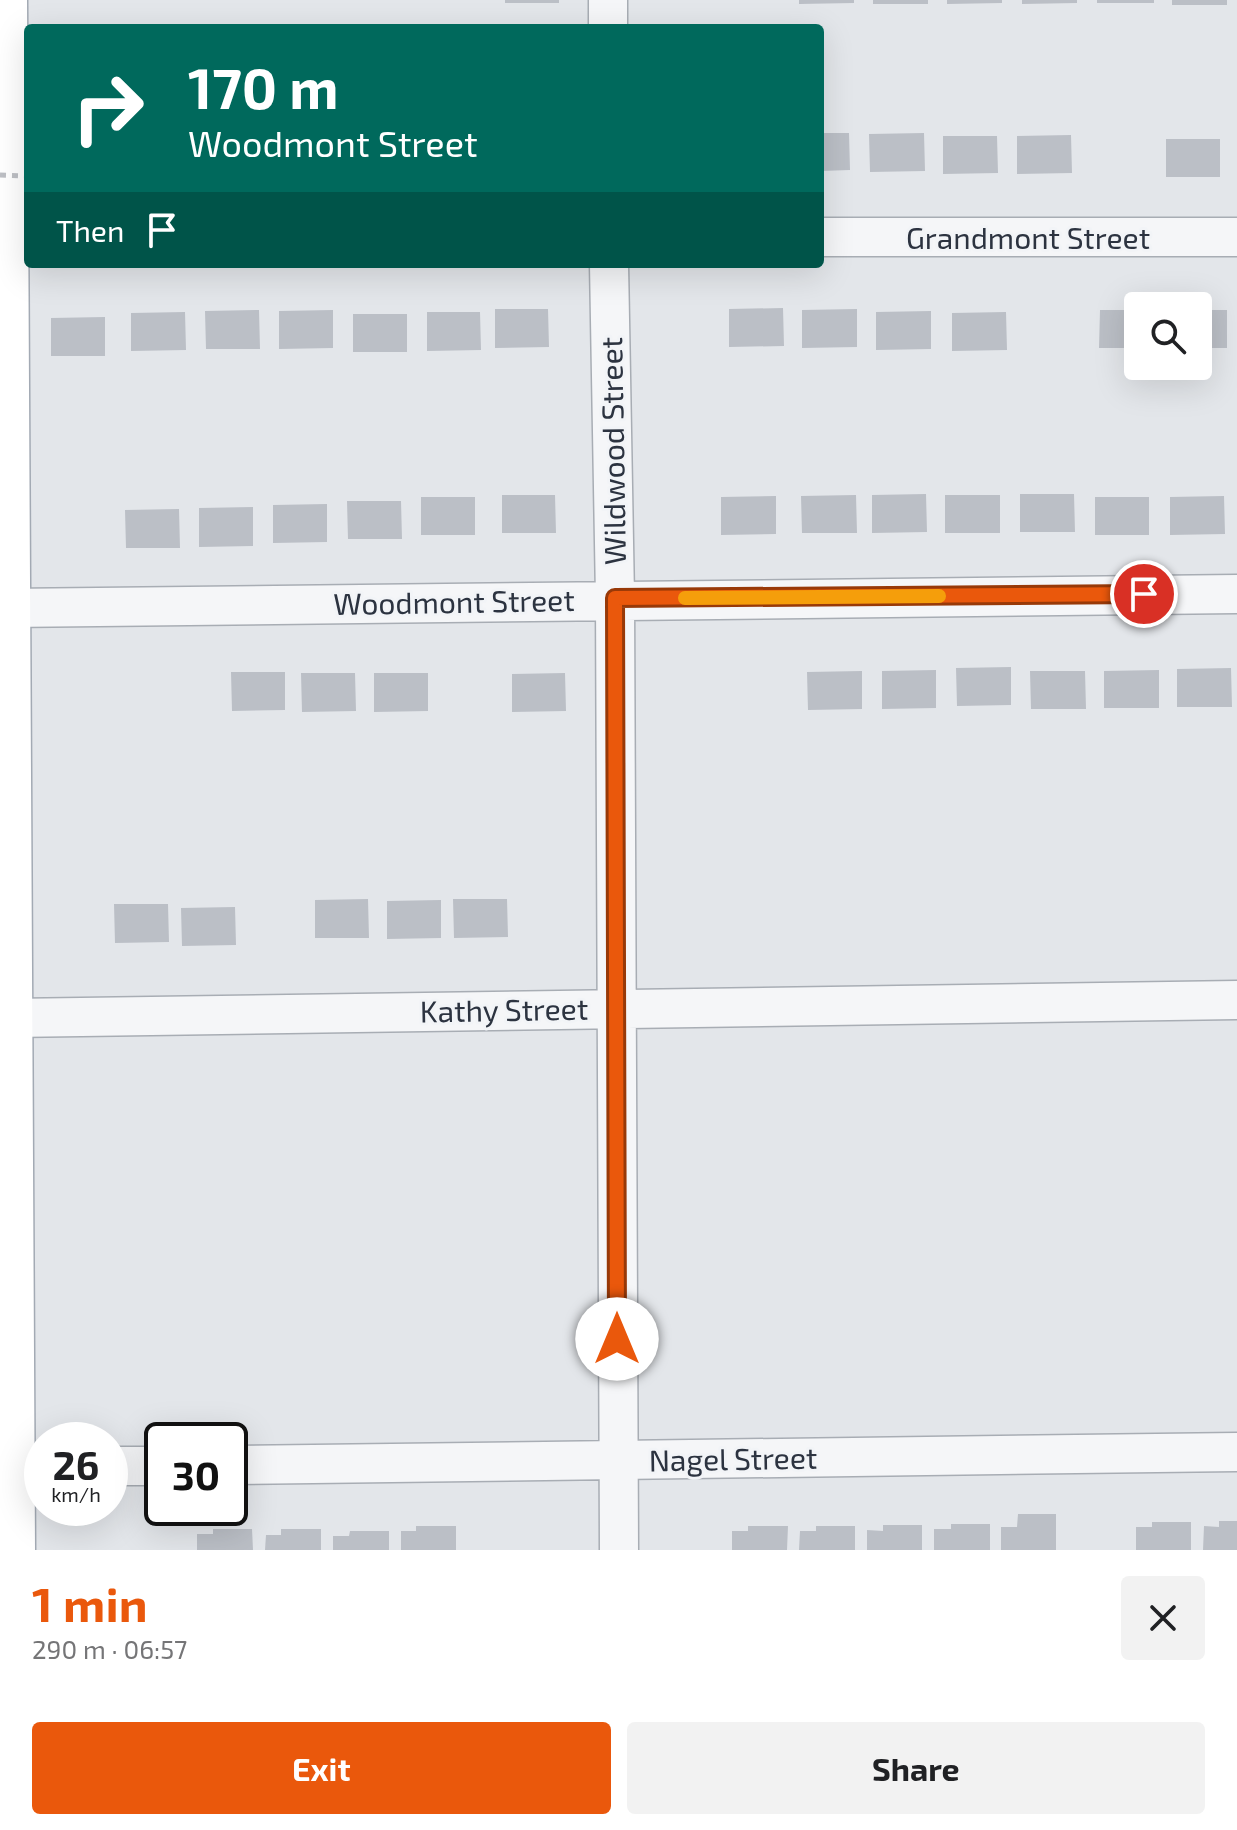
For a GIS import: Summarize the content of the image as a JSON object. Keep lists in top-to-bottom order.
{
  "streets": {
    "street": [
      "Grandmont Street",
      "Wildwood Street",
      "Woodmont Street",
      "Kathy Street",
      "Nagel Street"
    ]
  },
  "crossings": [
    ["Wildwood Street", "Woodmont Street"],
    ["Wildwood Street", "Kathy Street"],
    ["Wildwood Street", "Nagel Street"]
  ],
  "page": {
    "turn": ["170 m", "Woodmont Street"],
    "then": "Then",
    "speed": "26 km/h",
    "limit": "30",
    "heading": ["1 min", "290 m · 06:57"],
    "buttons": ["Exit", "Share"]
  }
}
